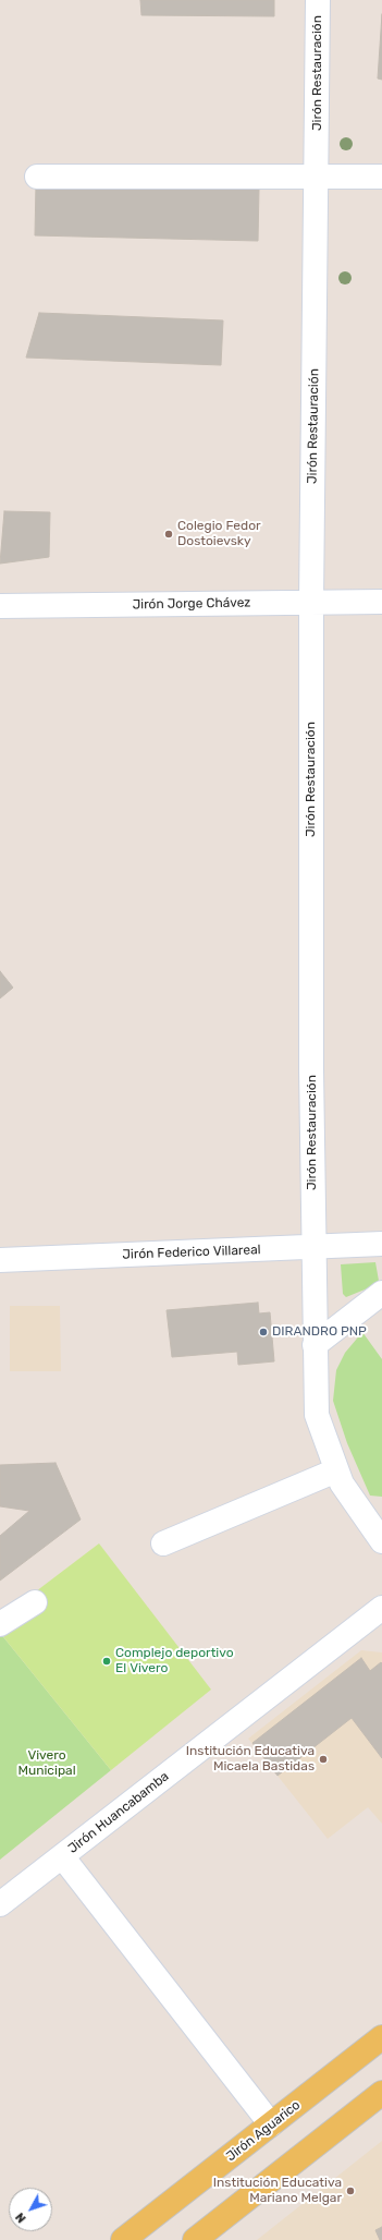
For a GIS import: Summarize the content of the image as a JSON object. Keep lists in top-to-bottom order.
{
  "streets": {
    "main road": ["Jirón Aguarico"],
    "street": [
      "Jirón Restauración",
      "Jirón Jorge Chávez",
      "Jirón Federico Villareal",
      "Jirón Huancabamba"
    ]
  },
  "crossings": [
    ["Jirón Restauración", "Jirón Jorge Chávez"],
    ["Jirón Restauración", "Jirón Federico Villareal"]
  ],
  "parks": ["Vivero Municipal"],
  "places": [
    "Colegio Fedor Dostoievsky",
    "DIRANDRO PNP",
    "Complejo deportivo El Vivero",
    "Institución Educativa Micaela Bastidas",
    "Institución Educativa Mariano Melgar"
  ],
  "north": "bottom left"
}
